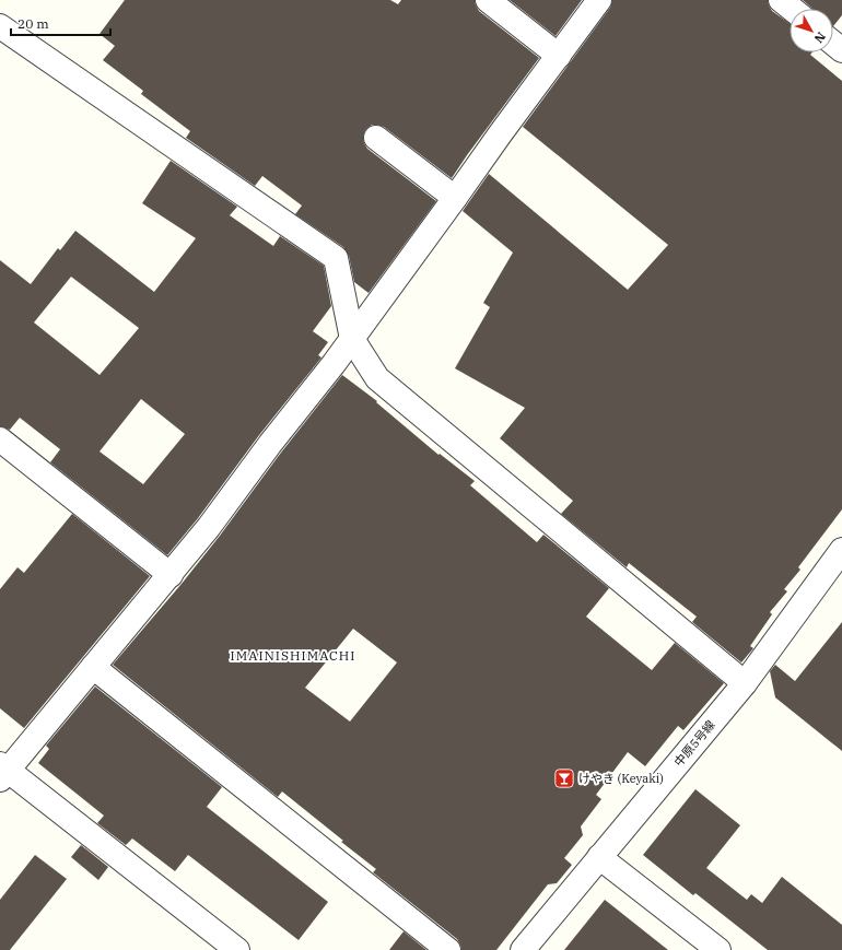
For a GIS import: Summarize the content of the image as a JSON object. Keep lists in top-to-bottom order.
{
  "streets": {
    "street": ["中原5号線"]
  },
  "districts": ["IMAINISHIMACHI"],
  "places": {
    "bar": ["けやき (Keyaki)"]
  },
  "scale_bar": "20 m",
  "north": "bottom right"
}
